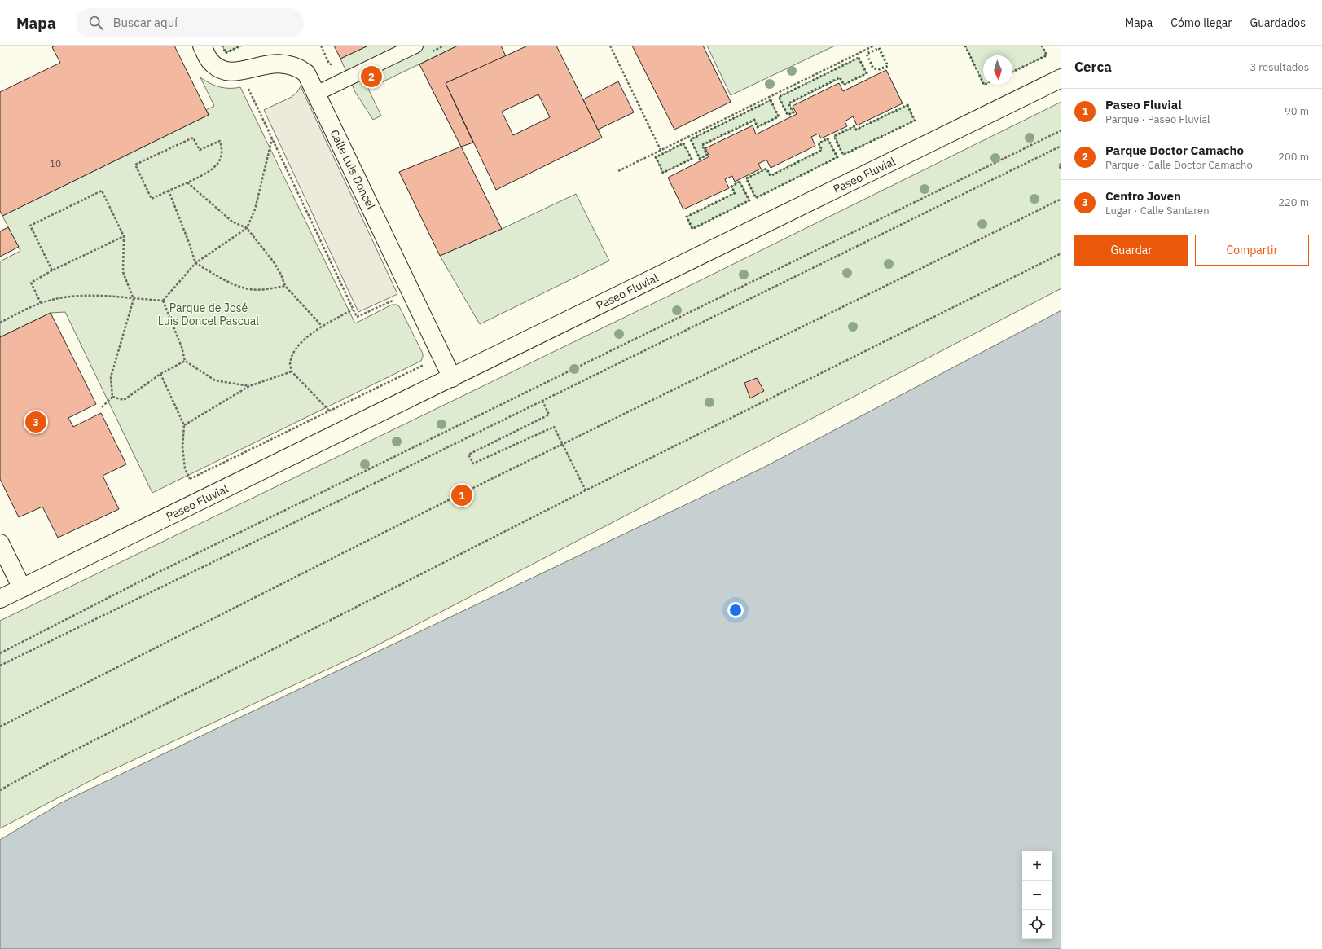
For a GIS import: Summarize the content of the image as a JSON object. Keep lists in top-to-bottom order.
{
  "streets": {
    "street": ["Calle Luis Doncel", "Paseo Fluvial"]
  },
  "crossings": [
    ["Calle Luis Doncel", "Paseo Fluvial"]
  ],
  "parks": ["Parque de José Luis Doncel Pascual"],
  "house_numbers": ["10"],
  "north": "bottom",
  "page": {
    "header": "Mapa",
    "search": "Buscar aquí",
    "nav": ["Mapa", "Cómo llegar", "Guardados"],
    "heading": ["Cerca", "3 resultados"],
    "pins": ["2", "3", "1"],
    "list": [
      {
        "mark": "1",
        "name": "Paseo Fluvial",
        "note": "Parque · Paseo Fluvial",
        "value": "90 m"
      },
      {
        "mark": "2",
        "name": "Parque Doctor Camacho",
        "note": "Parque · Calle Doctor Camacho",
        "value": "200 m"
      },
      {
        "mark": "3",
        "name": "Centro Joven",
        "note": "Lugar · Calle Santaren",
        "value": "220 m"
      }
    ],
    "buttons": ["Guardar", "Compartir"],
    "map_buttons": ["+", "−"]
  }
}
